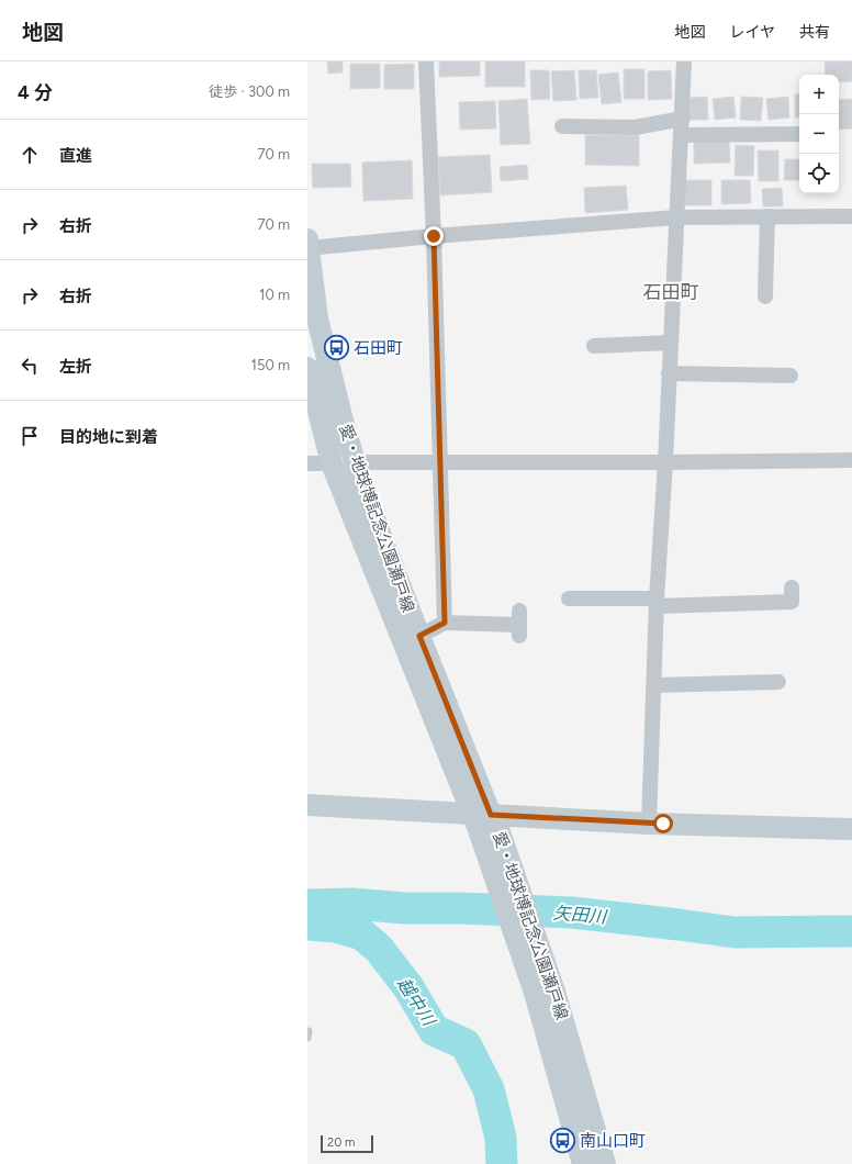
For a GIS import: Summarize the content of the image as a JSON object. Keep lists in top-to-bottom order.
{
  "streets": {
    "main road": ["愛・地球博記念公園瀬戸線"]
  },
  "districts": ["石田町"],
  "water": ["矢田川", "越中川"],
  "places": {
    "bus stop": ["石田町", "南山口町"]
  },
  "scale_bar": "20 m",
  "page": {
    "header": "地図",
    "nav": ["地図", "レイヤ", "共有"],
    "heading": ["4 分", "徒歩 · 300 m"],
    "map_buttons": ["+", "−"],
    "list": [
      ["直進", "70 m"],
      ["右折", "70 m"],
      ["右折", "10 m"],
      ["左折", "150 m"],
      "目的地に到着"
    ],
    "scale": "20 m"
  }
}
